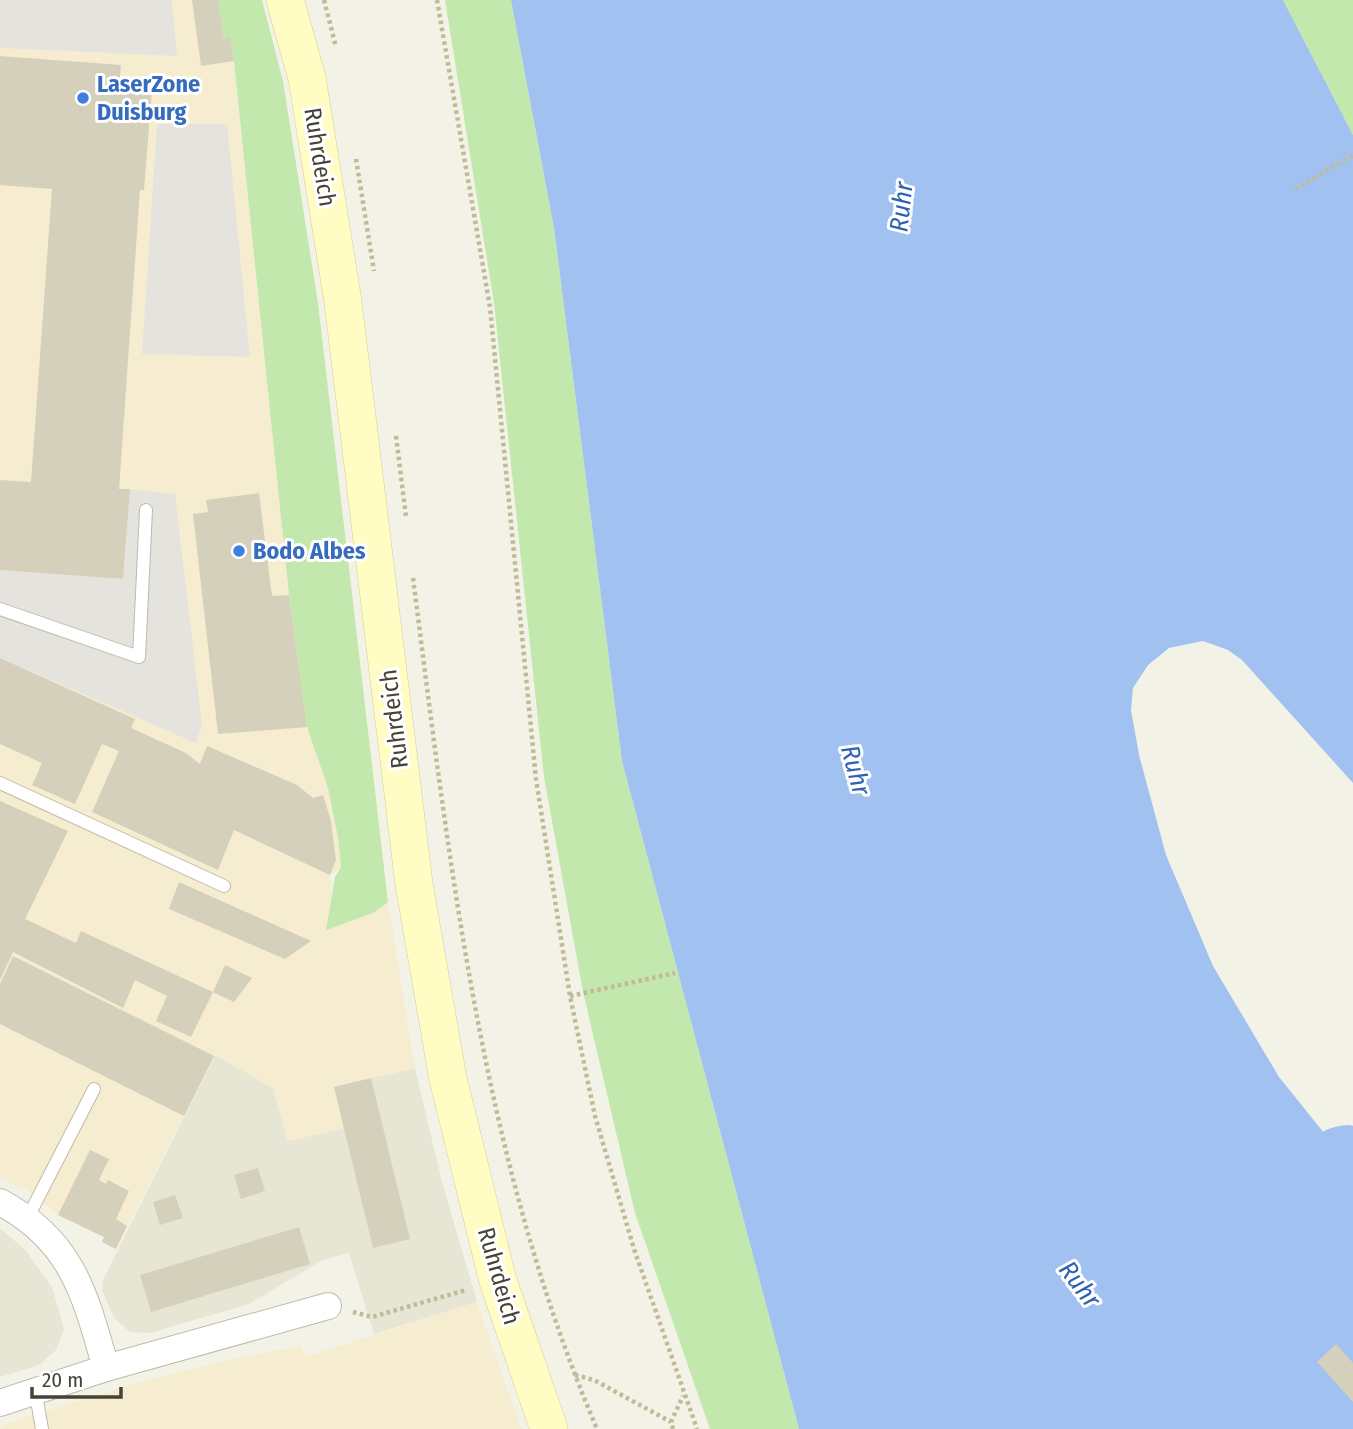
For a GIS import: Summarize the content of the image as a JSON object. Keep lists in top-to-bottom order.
{
  "streets": {
    "main road": ["Ruhrdeich"]
  },
  "water": ["Ruhr"],
  "places": ["LaserZone Duisburg", "Bodo Albes"],
  "scale_bar": "20 m"
}
